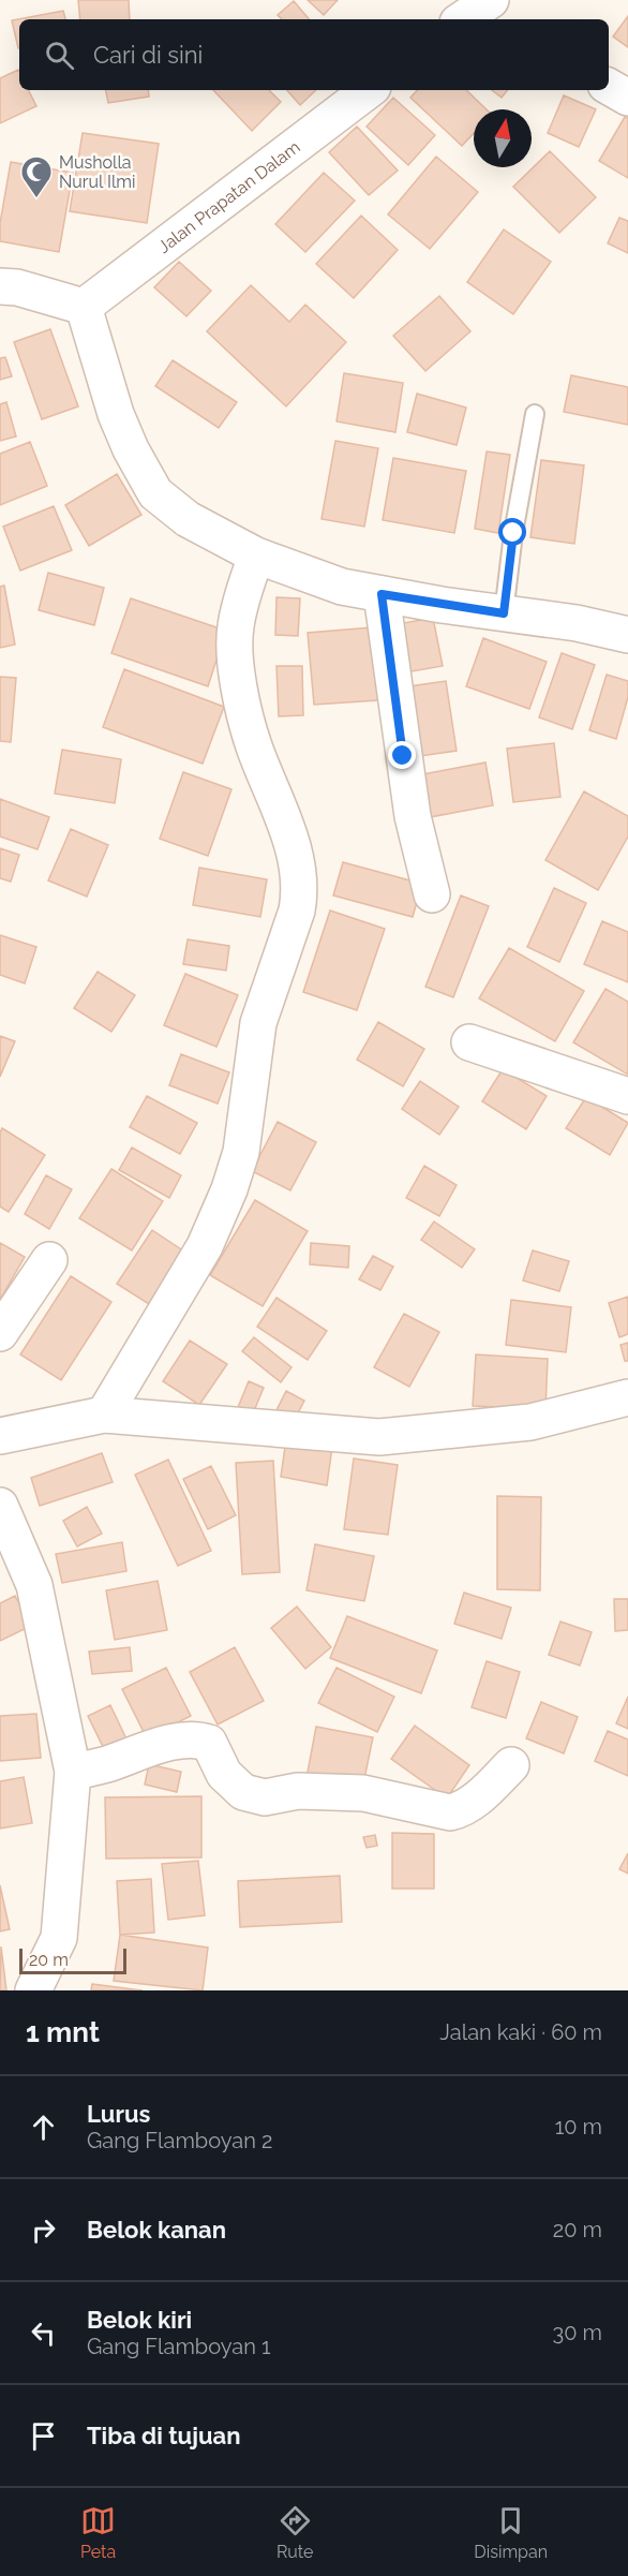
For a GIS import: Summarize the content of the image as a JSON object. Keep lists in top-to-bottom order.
{
  "streets": {
    "street": ["Jalan Prapatan Dalam"]
  },
  "places": {
    "mosque": ["Musholla Nurul Ilmi"]
  },
  "scale_bar": "20 m",
  "north": "top",
  "page": {
    "search": "Cari di sini",
    "scale": "20 m",
    "heading": ["1 mnt", "Jalan kaki · 60 m"],
    "list": [
      ["Lurus", "Gang Flamboyan 2", "10 m"],
      ["Belok kanan", "20 m"],
      ["Belok kiri", "Gang Flamboyan 1", "30 m"],
      "Tiba di tujuan"
    ],
    "nav": ["Peta", "Rute", "Disimpan"]
  }
}
